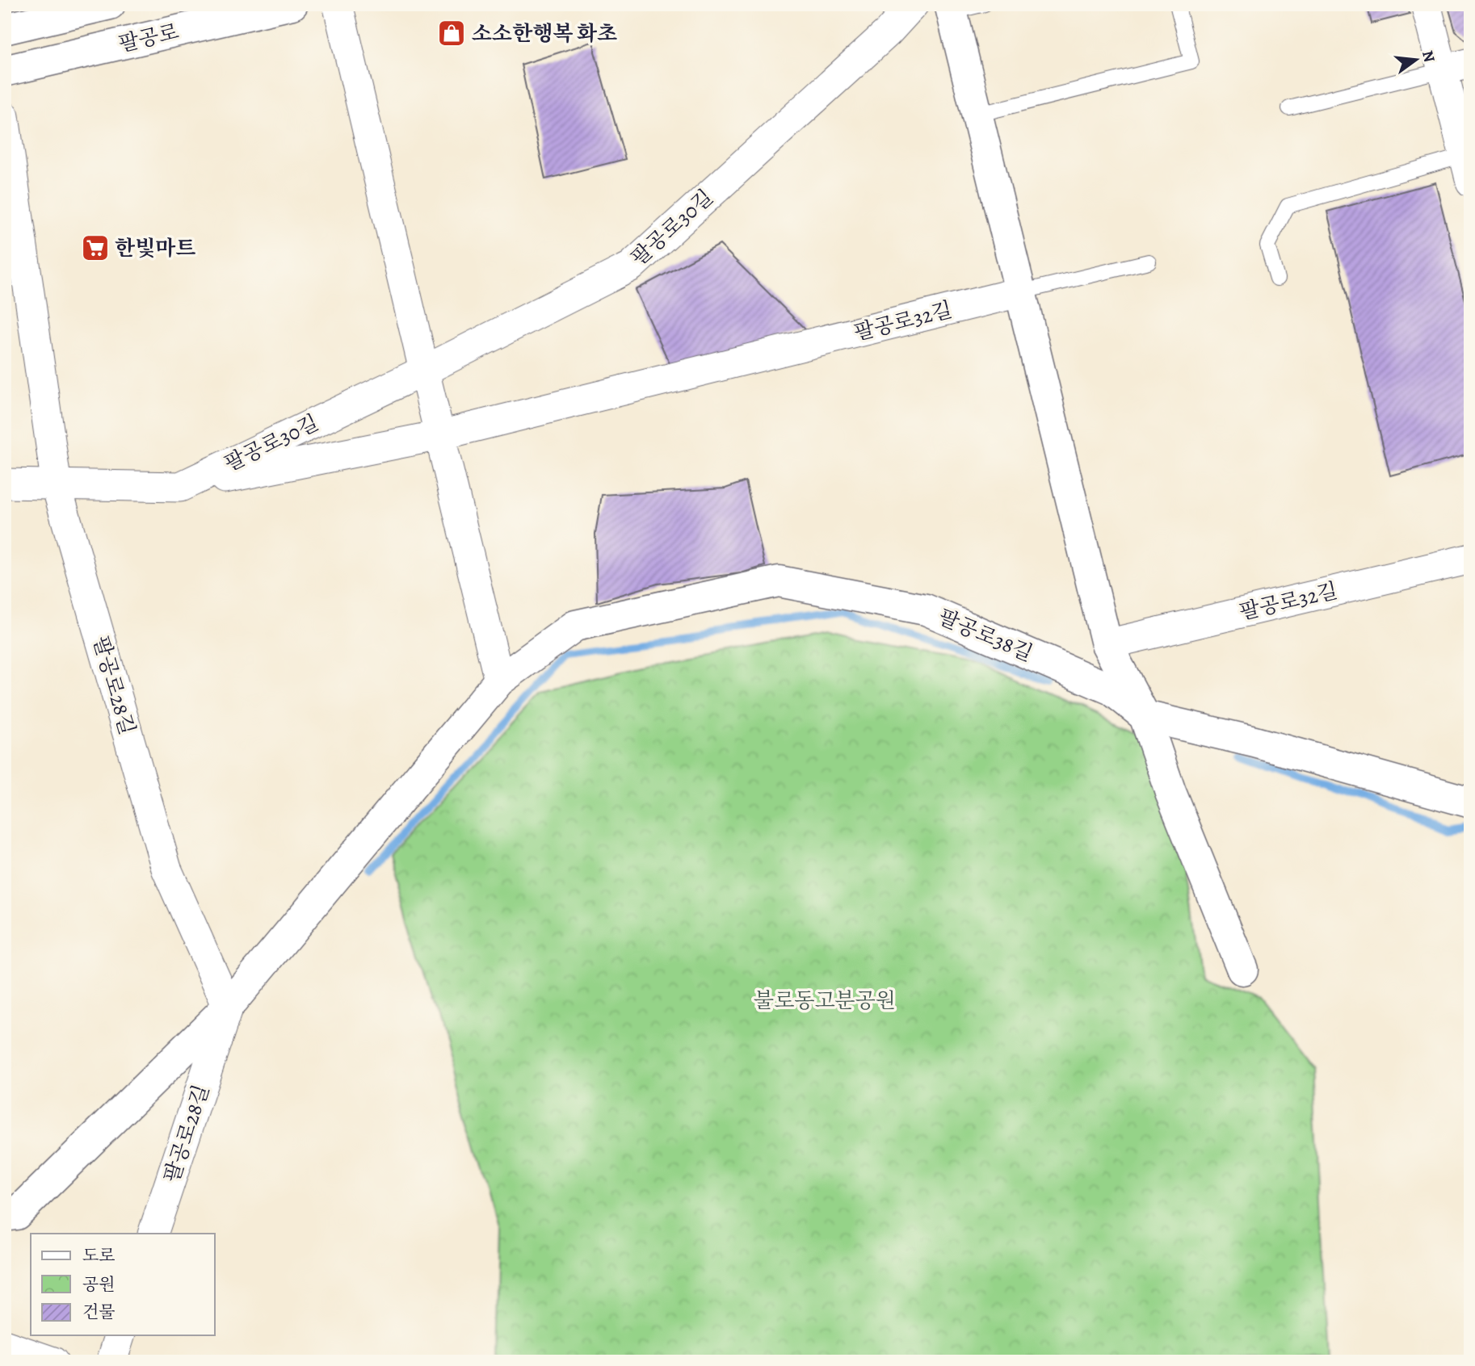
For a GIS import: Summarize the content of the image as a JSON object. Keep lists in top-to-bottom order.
{
  "streets": {
    "street": [
      "팔공로",
      "팔공로30길",
      "팔공로32길",
      "팔공로38길",
      "팔공로28길"
    ]
  },
  "crossings": [
    ["팔공로30길", "팔공로32길"],
    ["팔공로30길", "팔공로28길"],
    ["팔공로38길", "팔공로28길"]
  ],
  "parks": ["불로동고분공원"],
  "places": {
    "shop": ["소소한행복 화초"],
    "supermarket": ["한빛마트"]
  },
  "legend": ["도로", "공원", "건물"],
  "north": "right"
}
